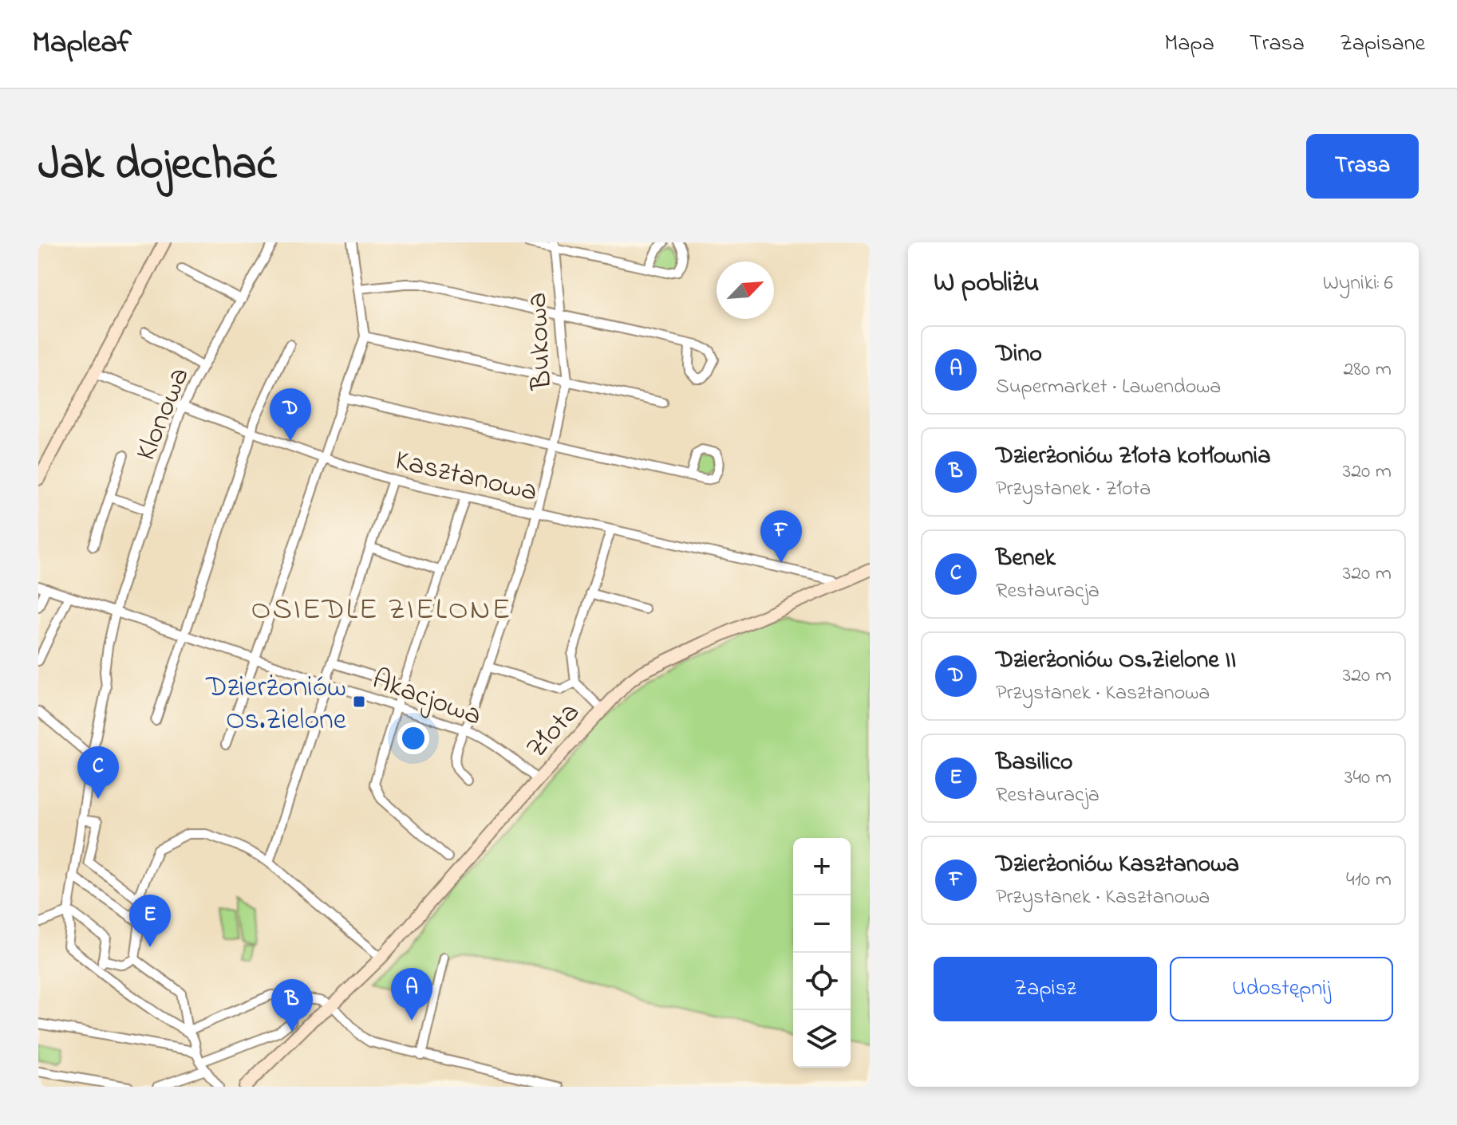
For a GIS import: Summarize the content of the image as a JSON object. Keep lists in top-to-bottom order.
{
  "streets": {
    "street": [
      "Bukowa",
      "Klonowa",
      "Kasztanowa",
      "Akacjowa",
      "Złota"
    ]
  },
  "crossings": [
    ["Bukowa", "Kasztanowa"],
    ["Bukowa", "Akacjowa"],
    ["Klonowa", "Kasztanowa"],
    ["Klonowa", "Akacjowa"],
    ["Kasztanowa", "Złota"],
    ["Akacjowa", "Złota"]
  ],
  "districts": ["OSIEDLE ZIELONE"],
  "places": {
    "transit": ["Dzierżoniów Os.Zielone"]
  },
  "north": "top right",
  "page": {
    "header": "Mapleaf",
    "nav": ["Mapa", "Trasa", "Zapisane"],
    "title": "Jak dojechać",
    "buttons": [
      "Trasa",
      ["Zapisz", "Udostępnij"]
    ],
    "heading": ["W pobliżu", "Wyniki: 6"],
    "list": [
      {
        "mark": "A",
        "name": "Dino",
        "note": "Supermarket · Lawendowa",
        "value": "280 m"
      },
      {
        "mark": "B",
        "name": "Dzierżoniów Złota kotłownia",
        "note": "Przystanek · Złota",
        "value": "320 m"
      },
      {
        "mark": "C",
        "name": "Benek",
        "note": "Restauracja",
        "value": "320 m"
      },
      {
        "mark": "D",
        "name": "Dzierżoniów Os.Zielone II",
        "note": "Przystanek · Kasztanowa",
        "value": "320 m"
      },
      {
        "mark": "E",
        "name": "Basilico",
        "note": "Restauracja",
        "value": "340 m"
      },
      {
        "mark": "F",
        "name": "Dzierżoniów Kasztanowa",
        "note": "Przystanek · Kasztanowa",
        "value": "410 m"
      }
    ],
    "pins": [
      "D",
      "F",
      "C",
      "E",
      "A",
      "B"
    ],
    "map_buttons": ["+", "−"]
  }
}
